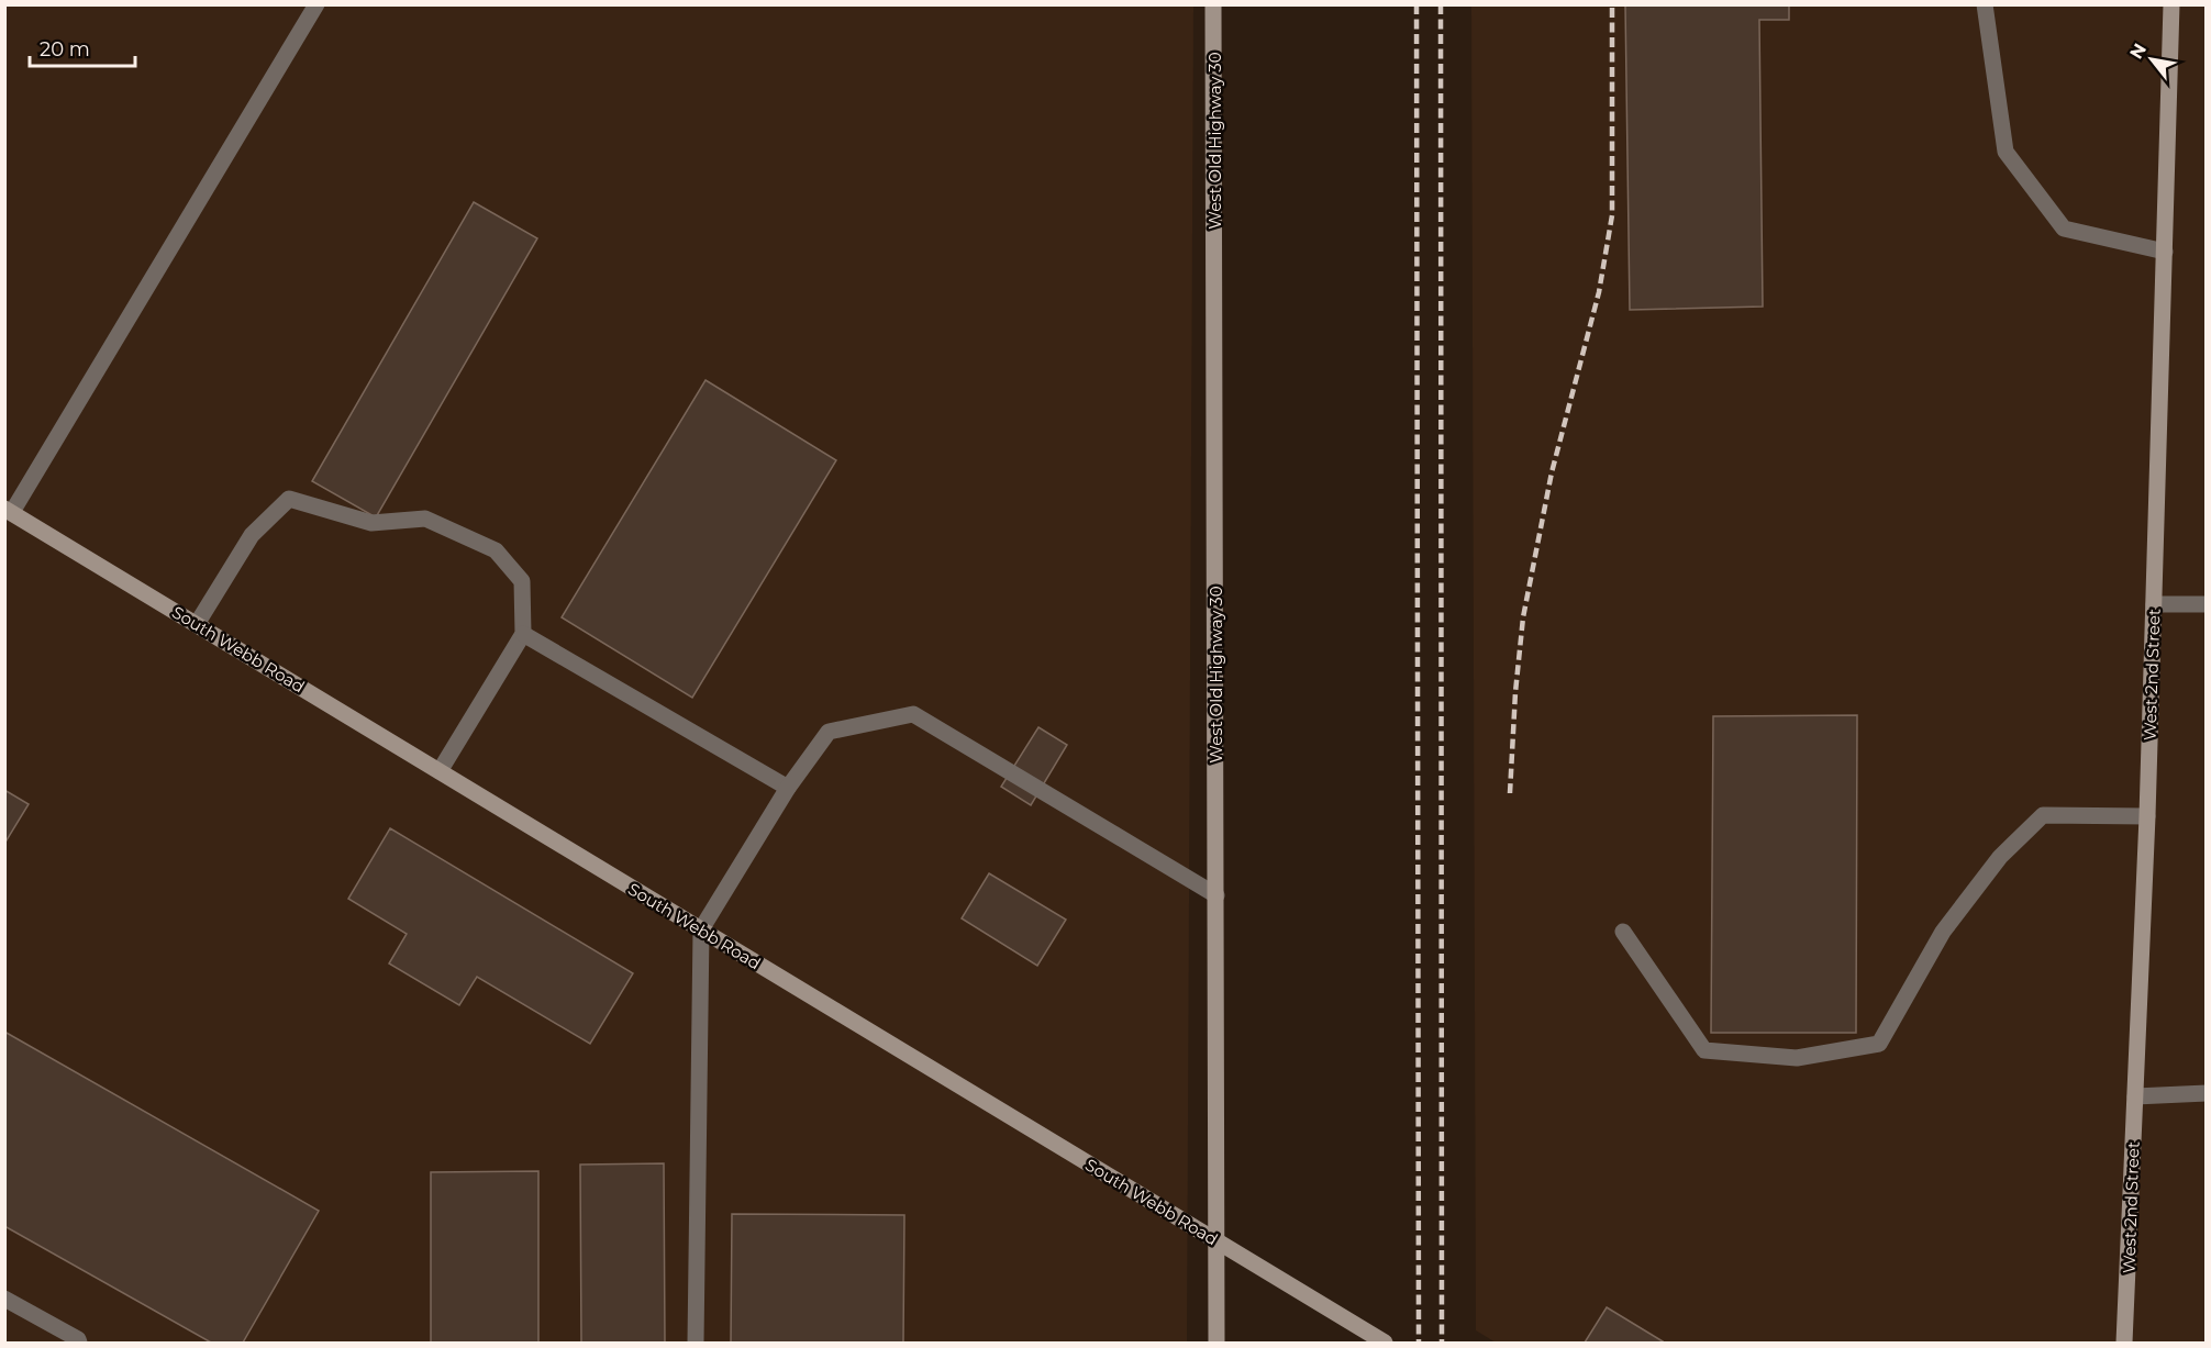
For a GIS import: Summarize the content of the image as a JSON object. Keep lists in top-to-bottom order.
{
  "streets": {
    "street": ["West Old Highway 30", "South Webb Road", "West 2nd Street"]
  },
  "crossings": [
    ["West Old Highway 30", "South Webb Road"]
  ],
  "scale_bar": "20 m",
  "north": "top left"
}
